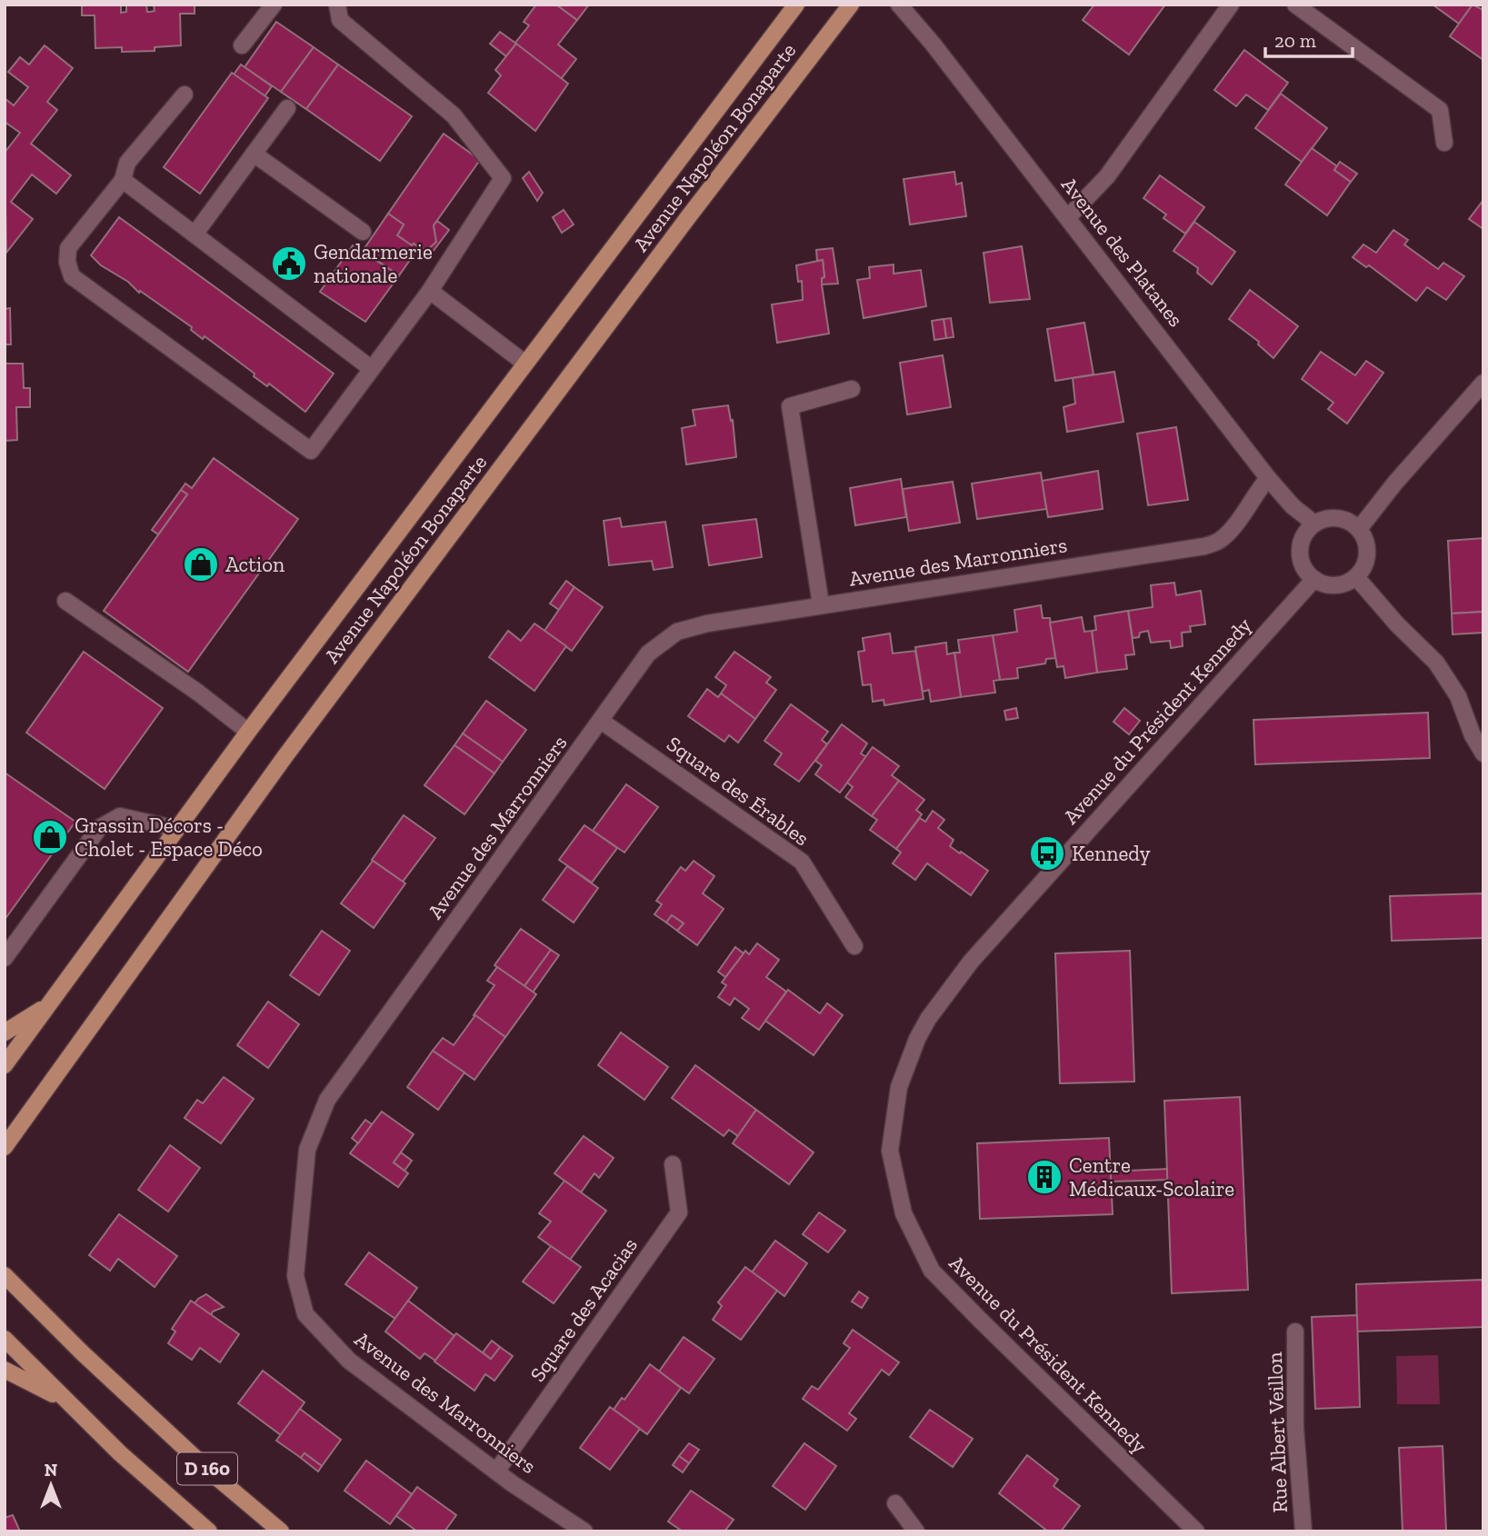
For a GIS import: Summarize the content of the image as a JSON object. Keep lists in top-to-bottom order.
{
  "streets": {
    "main road": ["Avenue Napoléon Bonaparte", "D 160"],
    "street": [
      "Avenue des Platanes",
      "Avenue des Marronniers",
      "Avenue du Président Kennedy",
      "Square des Érables",
      "Square des Acacias",
      "Rue Albert Veillon"
    ]
  },
  "crossings": [
    ["Avenue des Platanes", "Avenue des Marronniers"],
    ["Avenue des Platanes", "Avenue du Président Kennedy"],
    ["Avenue des Marronniers", "Square des Érables"],
    ["Avenue des Marronniers", "Square des Acacias"]
  ],
  "places": {
    "public building": ["Gendarmerie nationale"],
    "shop": ["Action", "Grassin Décors - Cholet - Espace Déco"],
    "bus stop": ["Kennedy"],
    "building": ["Centre Médicaux-Scolaire"]
  },
  "scale_bar": "20 m",
  "north": "top"
}
